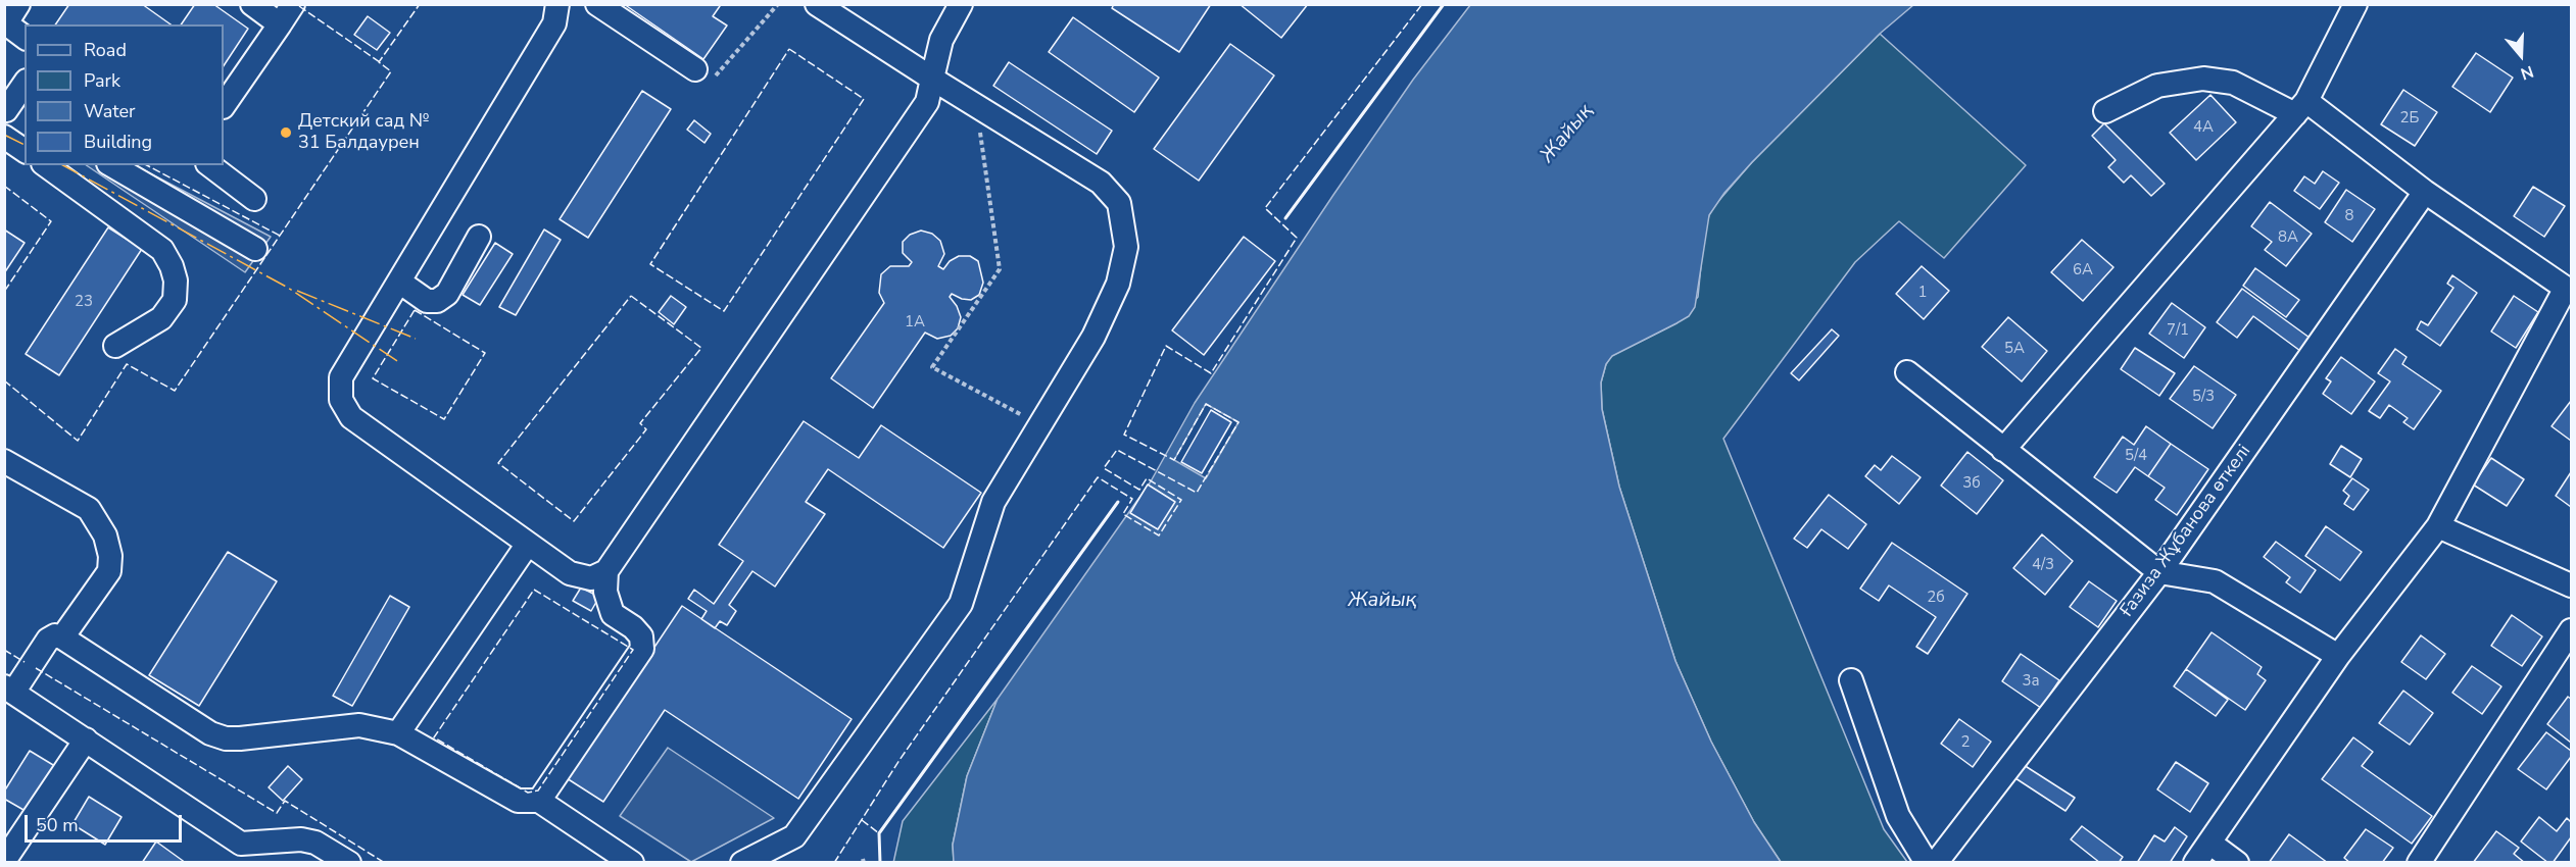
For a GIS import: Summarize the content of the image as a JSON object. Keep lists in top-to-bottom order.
{
  "streets": {
    "street": ["Ғазиза Жұбанова өткелі"]
  },
  "water": ["Жайық"],
  "places": ["Детский сад № 31 Балдаурен"],
  "house_numbers": [
    "2Б",
    "4А",
    "8",
    "8А",
    "6А",
    "1",
    "23",
    "1А",
    "7/1",
    "5А",
    "5/3",
    "5/4",
    "3б",
    "4/3",
    "2б",
    "3а",
    "2"
  ],
  "legend": [
    "Road",
    "Park",
    "Water",
    "Building"
  ],
  "scale_bar": "50 m",
  "north": "bottom"
}
